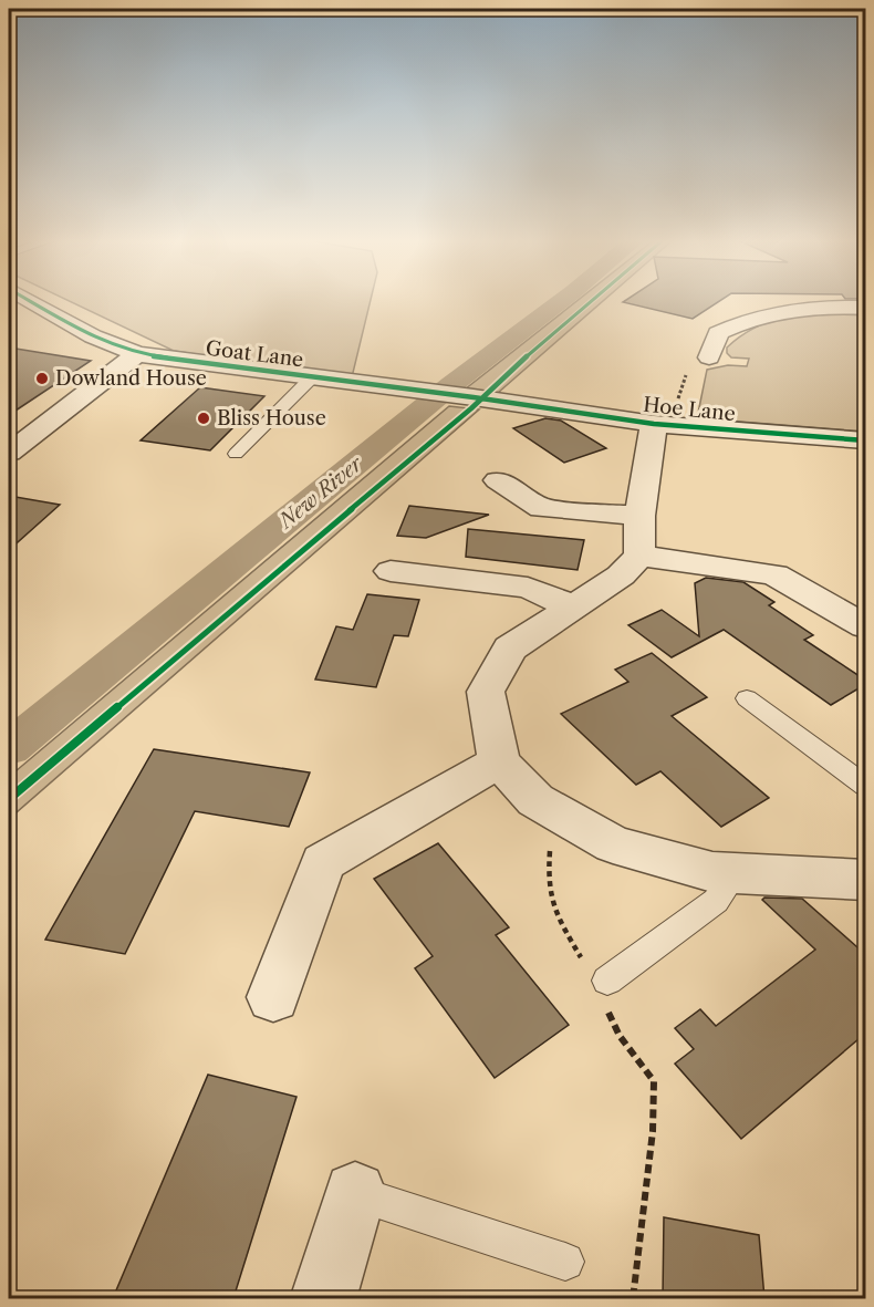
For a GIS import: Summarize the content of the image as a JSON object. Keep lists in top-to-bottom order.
{
  "streets": {
    "street": ["Goat Lane", "Hoe Lane"]
  },
  "crossings": [
    ["Goat Lane", "Hoe Lane"]
  ],
  "water": ["New River"],
  "places": ["Dowland House", "Bliss House"]
}
